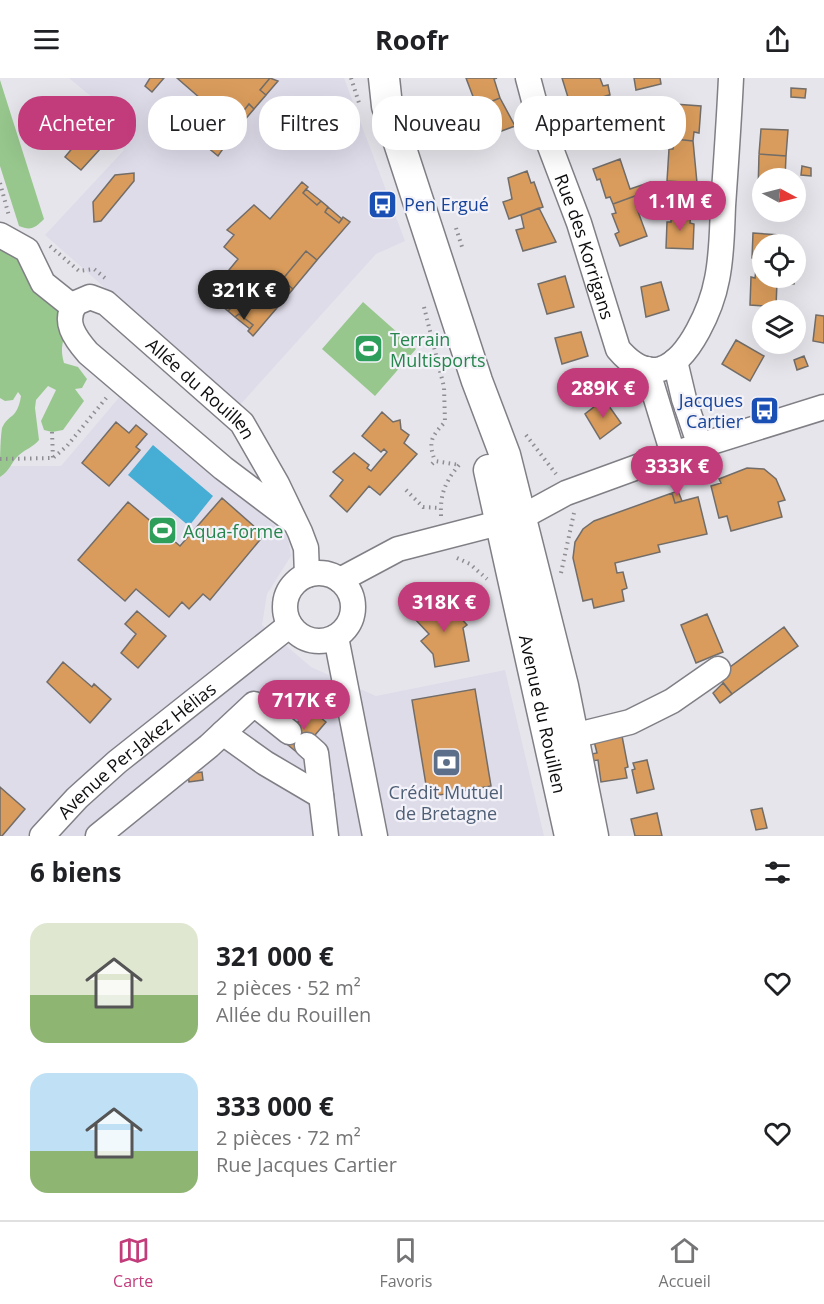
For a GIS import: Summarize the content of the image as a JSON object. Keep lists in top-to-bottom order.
{
  "streets": {
    "main road": ["Avenue du Rouillen"],
    "street": ["Rue des Korrigans", "Allée du Rouillen", "Avenue Per-Jakez Hélias"]
  },
  "crossings": [
    ["Allée du Rouillen", "Avenue Per-Jakez Hélias"]
  ],
  "places": {
    "bus stop": ["Pen Ergué", "Jacques Cartier"],
    "sports": ["Terrain Multisports", "Aqua-forme"],
    "bank": ["Crédit Mutuel de Bretagne"]
  },
  "north": "right",
  "page": {
    "header": "Roofr",
    "chip": [
      "Acheter",
      "Louer",
      "Filtres",
      "Nouveau",
      "Appartement"
    ],
    "price": [
      "1.1M €",
      "321K €",
      "289K €",
      "333K €",
      "318K €",
      "717K €"
    ],
    "heading": "6 biens",
    "list": [
      {
        "name": "321 000 €",
        "note": "2 pièces · 52 m² · Allée du Rouillen"
      },
      {
        "name": "333 000 €",
        "note": "2 pièces · 72 m² · Rue Jacques Cartier"
      }
    ],
    "tabs": ["Carte", "Favoris", "Accueil"]
  }
}
